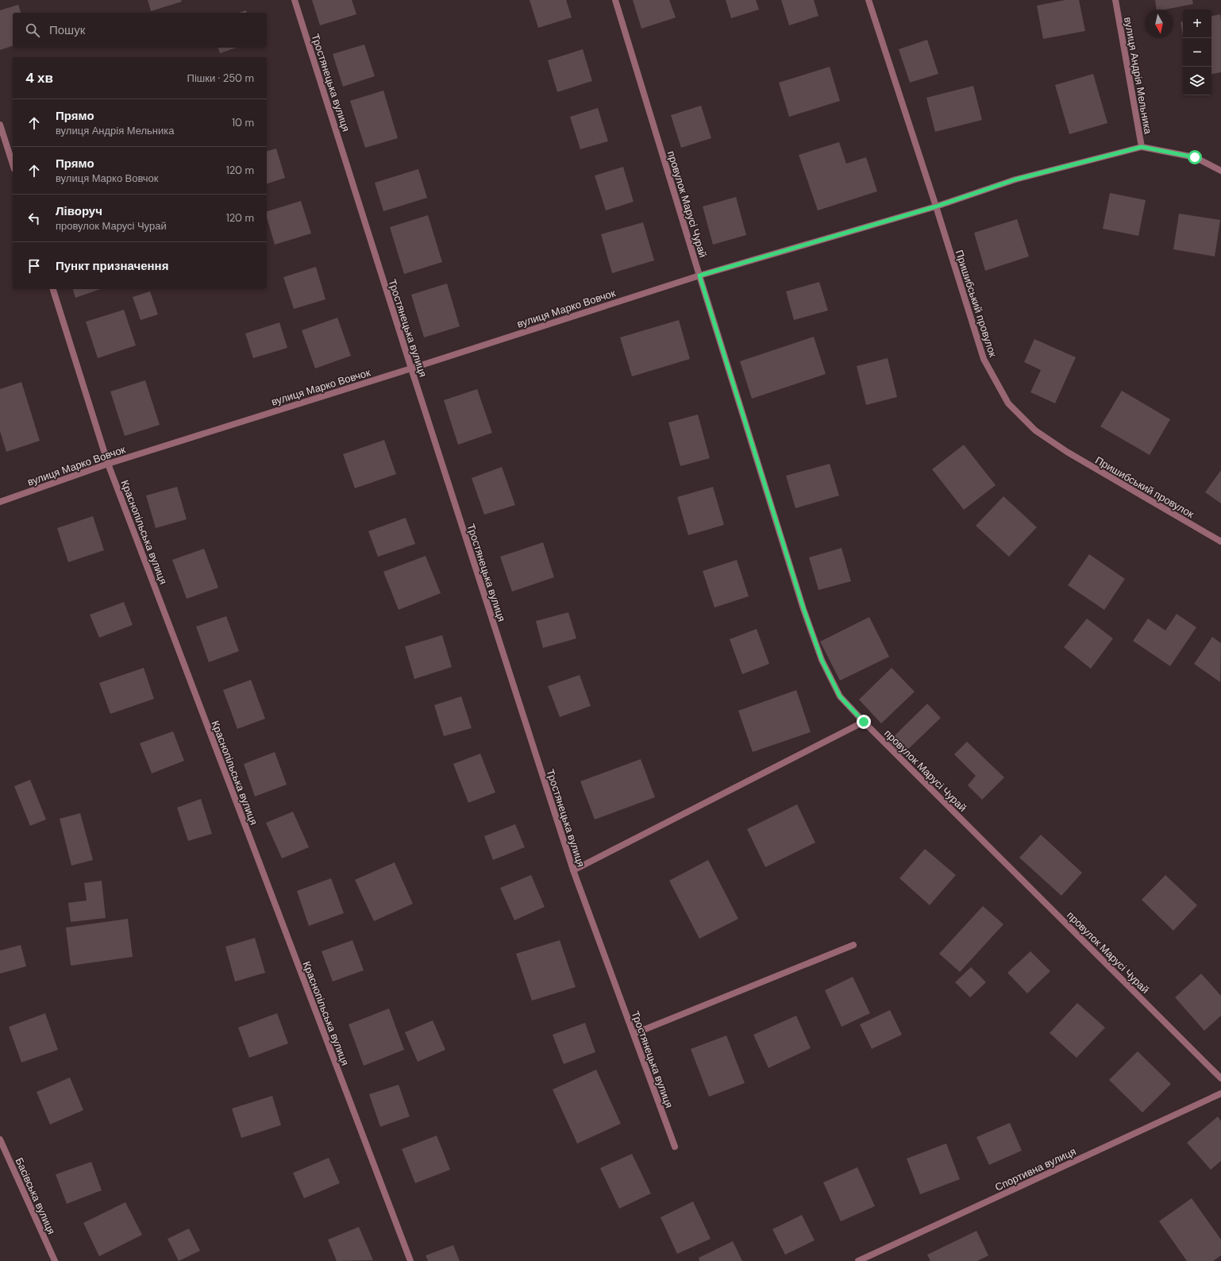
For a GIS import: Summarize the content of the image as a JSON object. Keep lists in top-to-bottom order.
{
  "streets": {
    "street": [
      "вулиця Андрія Мельника",
      "Тростянецька вулиця",
      "провулок Марусі Чурай",
      "Пришибський провулок",
      "вулиця Марко Вовчок",
      "Краснопільська вулиця",
      "Спортивна вулиця",
      "Басівська вулиця"
    ]
  },
  "crossings": [
    ["вулиця Андрія Мельника", "вулиця Марко Вовчок"],
    ["Тростянецька вулиця", "вулиця Марко Вовчок"],
    ["провулок Марусі Чурай", "вулиця Марко Вовчок"],
    ["Пришибський провулок", "вулиця Марко Вовчок"],
    ["вулиця Марко Вовчок", "Краснопільська вулиця"]
  ],
  "north": "bottom",
  "page": {
    "map_buttons": ["+", "−"],
    "search": "Пошук",
    "heading": ["4 хв", "Пішки · 250 m"],
    "list": [
      ["Прямо", "вулиця Андрія Мельника", "10 m"],
      ["Прямо", "вулиця Марко Вовчок", "120 m"],
      ["Ліворуч", "провулок Марусі Чурай", "120 m"],
      "Пункт призначення"
    ]
  }
}
